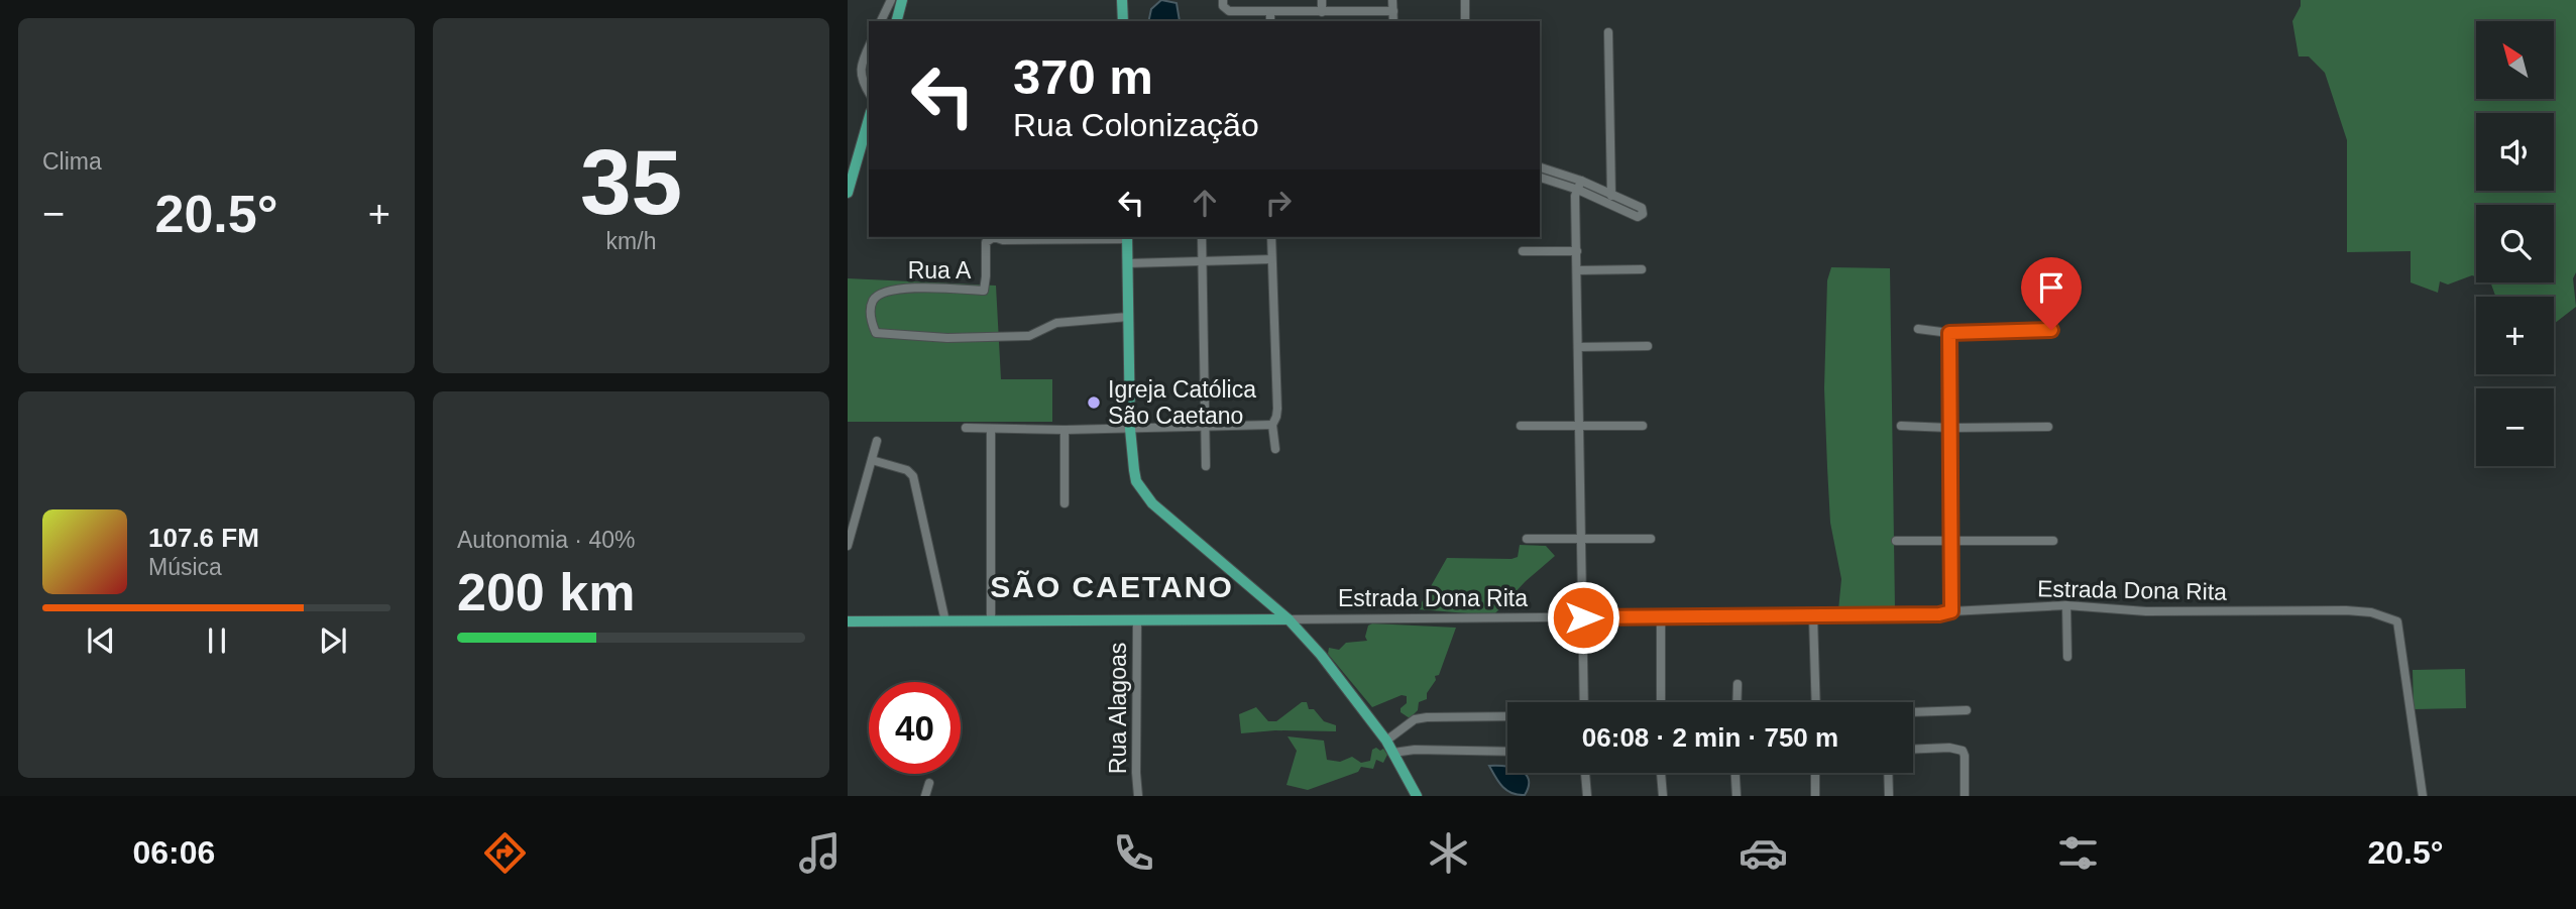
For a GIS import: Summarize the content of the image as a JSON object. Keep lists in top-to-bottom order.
{
  "streets": {
    "main road": ["Estrada Dona Rita"],
    "street": ["Rua A", "Rua Alagoas"]
  },
  "crossings": [
    ["Estrada Dona Rita", "Rua Alagoas"]
  ],
  "districts": ["SÃO CAETANO"],
  "places": ["Igreja Católica São Caetano"],
  "north": "top left",
  "page": {
    "tile": [
      "Clima",
      ["35", "km/h"],
      ["Autonomia · 40%", "200 km"]
    ],
    "map_buttons": ["+", "−"],
    "turn": ["370 m", "Rua Colonização"],
    "heat": ["−", "20.5°", "+"],
    "song": ["107.6 FM", "Música"],
    "limit": "40",
    "trip": "06:08 · 2 min · 750 m",
    "tabs": ["06:06", "20.5°"]
  }
}
